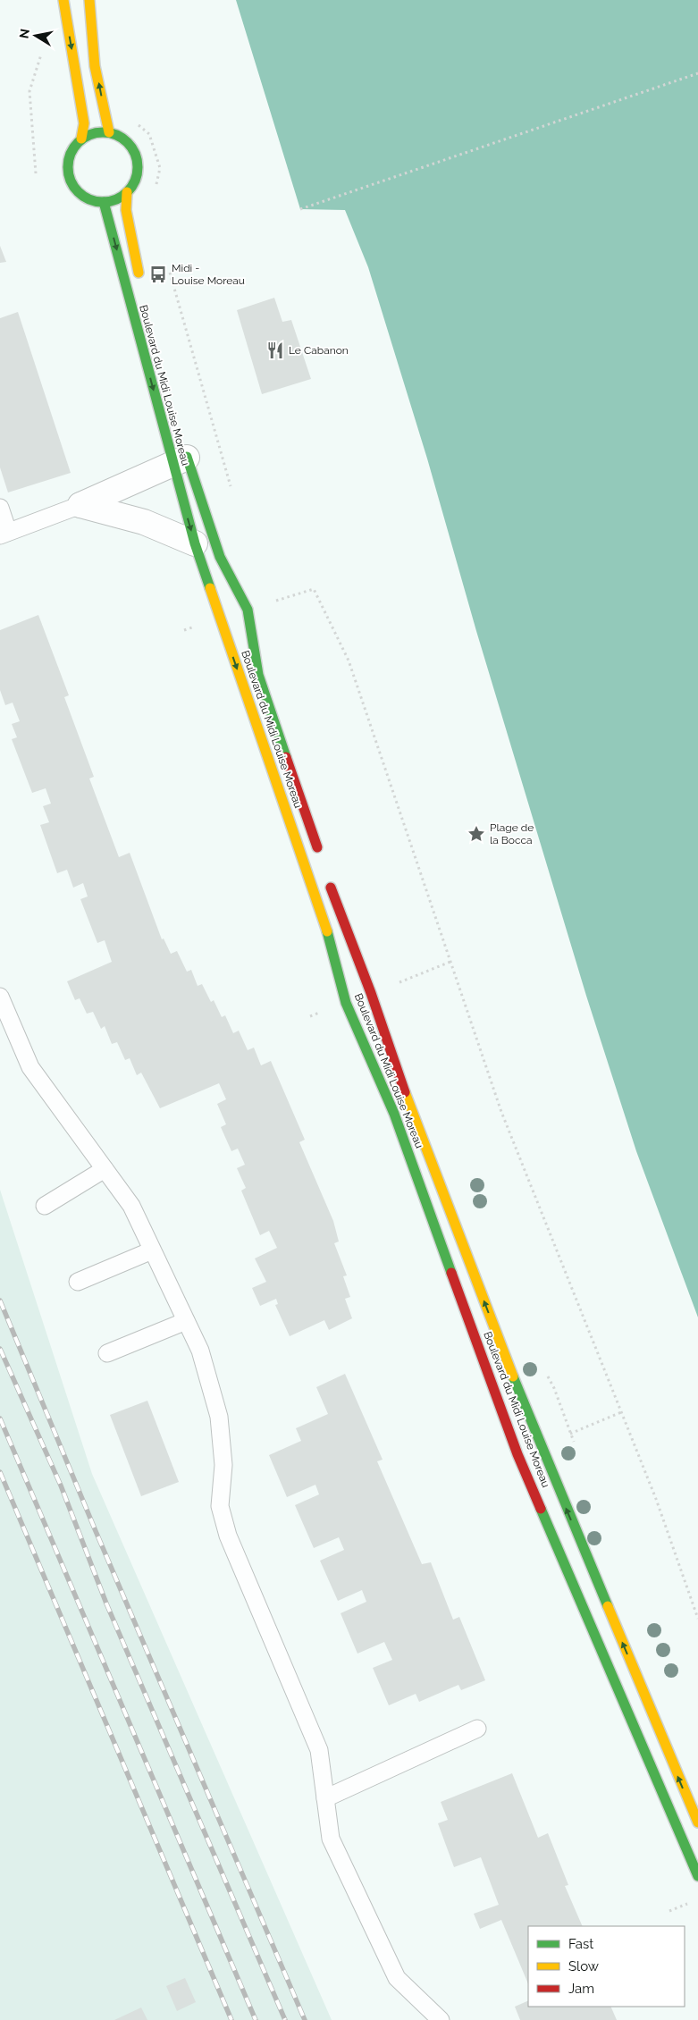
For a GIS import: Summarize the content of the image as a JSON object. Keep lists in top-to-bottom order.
{
  "streets": {
    "main road": ["Boulevard du Midi Louise Moreau"]
  },
  "places": {
    "bus stop": ["Midi - Louise Moreau"],
    "restaurant": ["Le Cabanon"],
    "place": ["Plage de la Bocca"]
  },
  "legend": ["Fast", "Slow", "Jam"],
  "north": "left"
}
